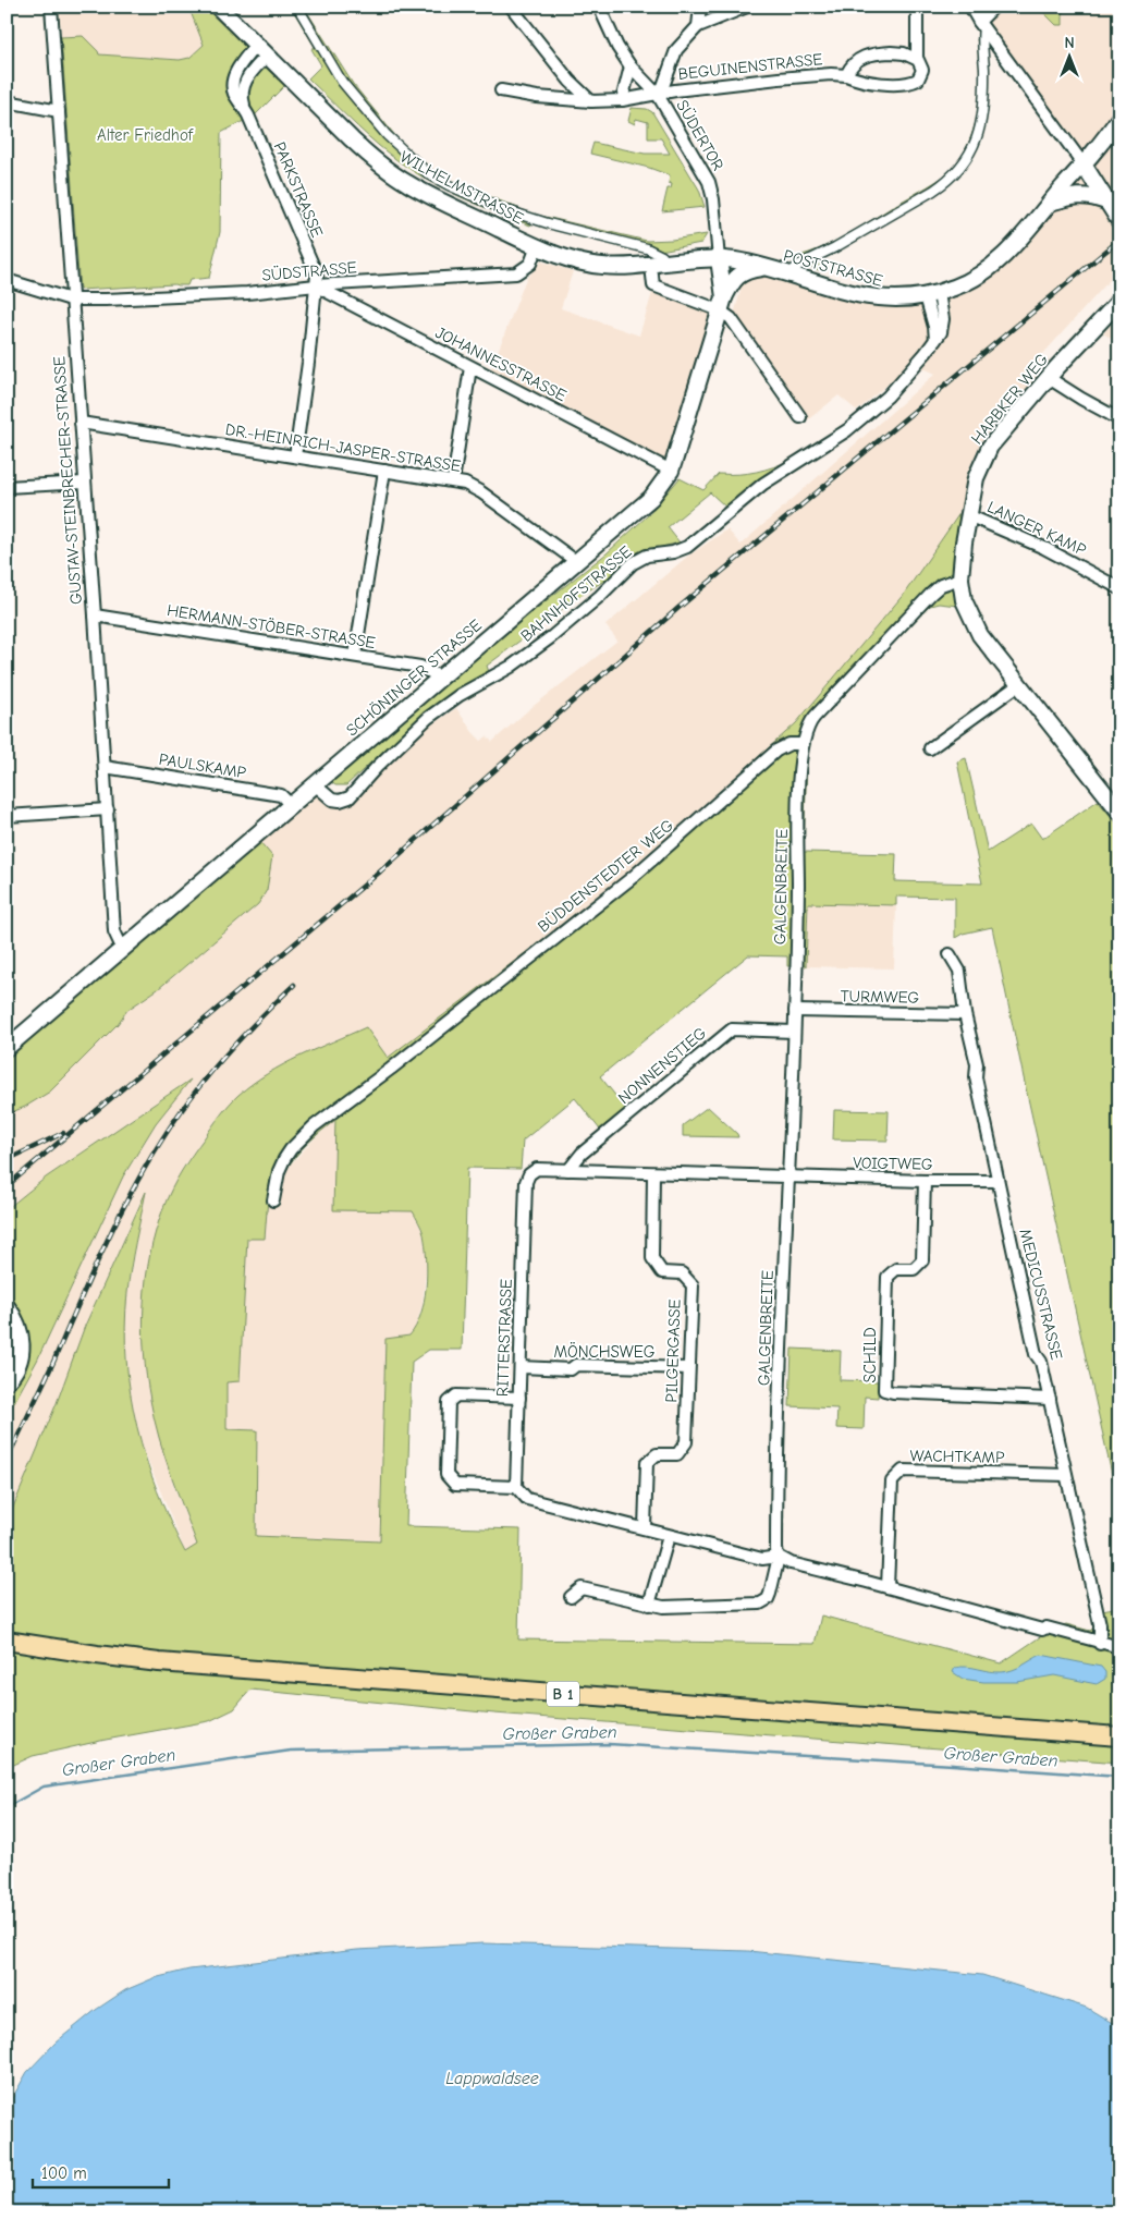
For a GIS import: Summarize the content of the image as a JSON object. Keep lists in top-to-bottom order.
{
  "streets": {
    "main road": [
      "WILHELMSTRASSE",
      "POSTSTRASSE",
      "HARBKER WEG",
      "SCHÖNINGER STRASSE",
      "B 1"
    ],
    "street": [
      "BEGUINENSTRASSE",
      "SÜDERTOR",
      "PARKSTRASSE",
      "SÜDSTRASSE",
      "JOHANNESSTRASSE",
      "DR.-HEINRICH-JASPER-STRASSE",
      "GUSTAV-STEINBRECHER-STRASSE",
      "LANGER KAMP",
      "BAHNHOFSTRASSE",
      "HERMANN-STÖBER-STRASSE",
      "PAULSKAMP",
      "BÜDDENSTEDTER WEG",
      "GALGENBREITE",
      "TURMWEG",
      "NONNENSTIEG",
      "VOIGTWEG",
      "MEDICUSSTRASSE",
      "RITTERSTRASSE",
      "PILGERGASSE",
      "MÖNCHSWEG",
      "SCHILD",
      "WACHTKAMP"
    ]
  },
  "crossings": [
    ["BEGUINENSTRASSE", "SÜDERTOR"],
    ["SÜDERTOR", "WILHELMSTRASSE"],
    ["SÜDERTOR", "POSTSTRASSE"],
    ["SÜDERTOR", "SCHÖNINGER STRASSE"],
    ["WILHELMSTRASSE", "PARKSTRASSE"],
    ["WILHELMSTRASSE", "POSTSTRASSE"],
    ["WILHELMSTRASSE", "SÜDSTRASSE"],
    ["WILHELMSTRASSE", "SCHÖNINGER STRASSE"],
    ["PARKSTRASSE", "SÜDSTRASSE"],
    ["PARKSTRASSE", "JOHANNESSTRASSE"],
    ["PARKSTRASSE", "DR.-HEINRICH-JASPER-STRASSE"],
    ["POSTSTRASSE", "BAHNHOFSTRASSE"],
    ["POSTSTRASSE", "SCHÖNINGER STRASSE"],
    ["SÜDSTRASSE", "JOHANNESSTRASSE"],
    ["SÜDSTRASSE", "GUSTAV-STEINBRECHER-STRASSE"],
    ["JOHANNESSTRASSE", "SCHÖNINGER STRASSE"],
    ["HARBKER WEG", "LANGER KAMP"],
    ["DR.-HEINRICH-JASPER-STRASSE", "GUSTAV-STEINBRECHER-STRASSE"],
    ["DR.-HEINRICH-JASPER-STRASSE", "SCHÖNINGER STRASSE"],
    ["GUSTAV-STEINBRECHER-STRASSE", "HERMANN-STÖBER-STRASSE"],
    ["GUSTAV-STEINBRECHER-STRASSE", "SCHÖNINGER STRASSE"],
    ["GUSTAV-STEINBRECHER-STRASSE", "PAULSKAMP"],
    ["BAHNHOFSTRASSE", "SCHÖNINGER STRASSE"],
    ["HERMANN-STÖBER-STRASSE", "SCHÖNINGER STRASSE"],
    ["SCHÖNINGER STRASSE", "PAULSKAMP"],
    ["BÜDDENSTEDTER WEG", "GALGENBREITE"],
    ["GALGENBREITE", "TURMWEG"],
    ["GALGENBREITE", "NONNENSTIEG"],
    ["GALGENBREITE", "VOIGTWEG"],
    ["GALGENBREITE", "RITTERSTRASSE"],
    ["TURMWEG", "MEDICUSSTRASSE"],
    ["NONNENSTIEG", "RITTERSTRASSE"],
    ["VOIGTWEG", "MEDICUSSTRASSE"],
    ["VOIGTWEG", "RITTERSTRASSE"],
    ["VOIGTWEG", "SCHILD"],
    ["MEDICUSSTRASSE", "SCHILD"],
    ["MEDICUSSTRASSE", "WACHTKAMP"],
    ["RITTERSTRASSE", "PILGERGASSE"],
    ["RITTERSTRASSE", "MÖNCHSWEG"],
    ["PILGERGASSE", "MÖNCHSWEG"]
  ],
  "water": ["Großer Graben", "Lappwaldsee"],
  "parks": ["Alter Friedhof"],
  "scale_bar": "100 m",
  "north": "top"
}
